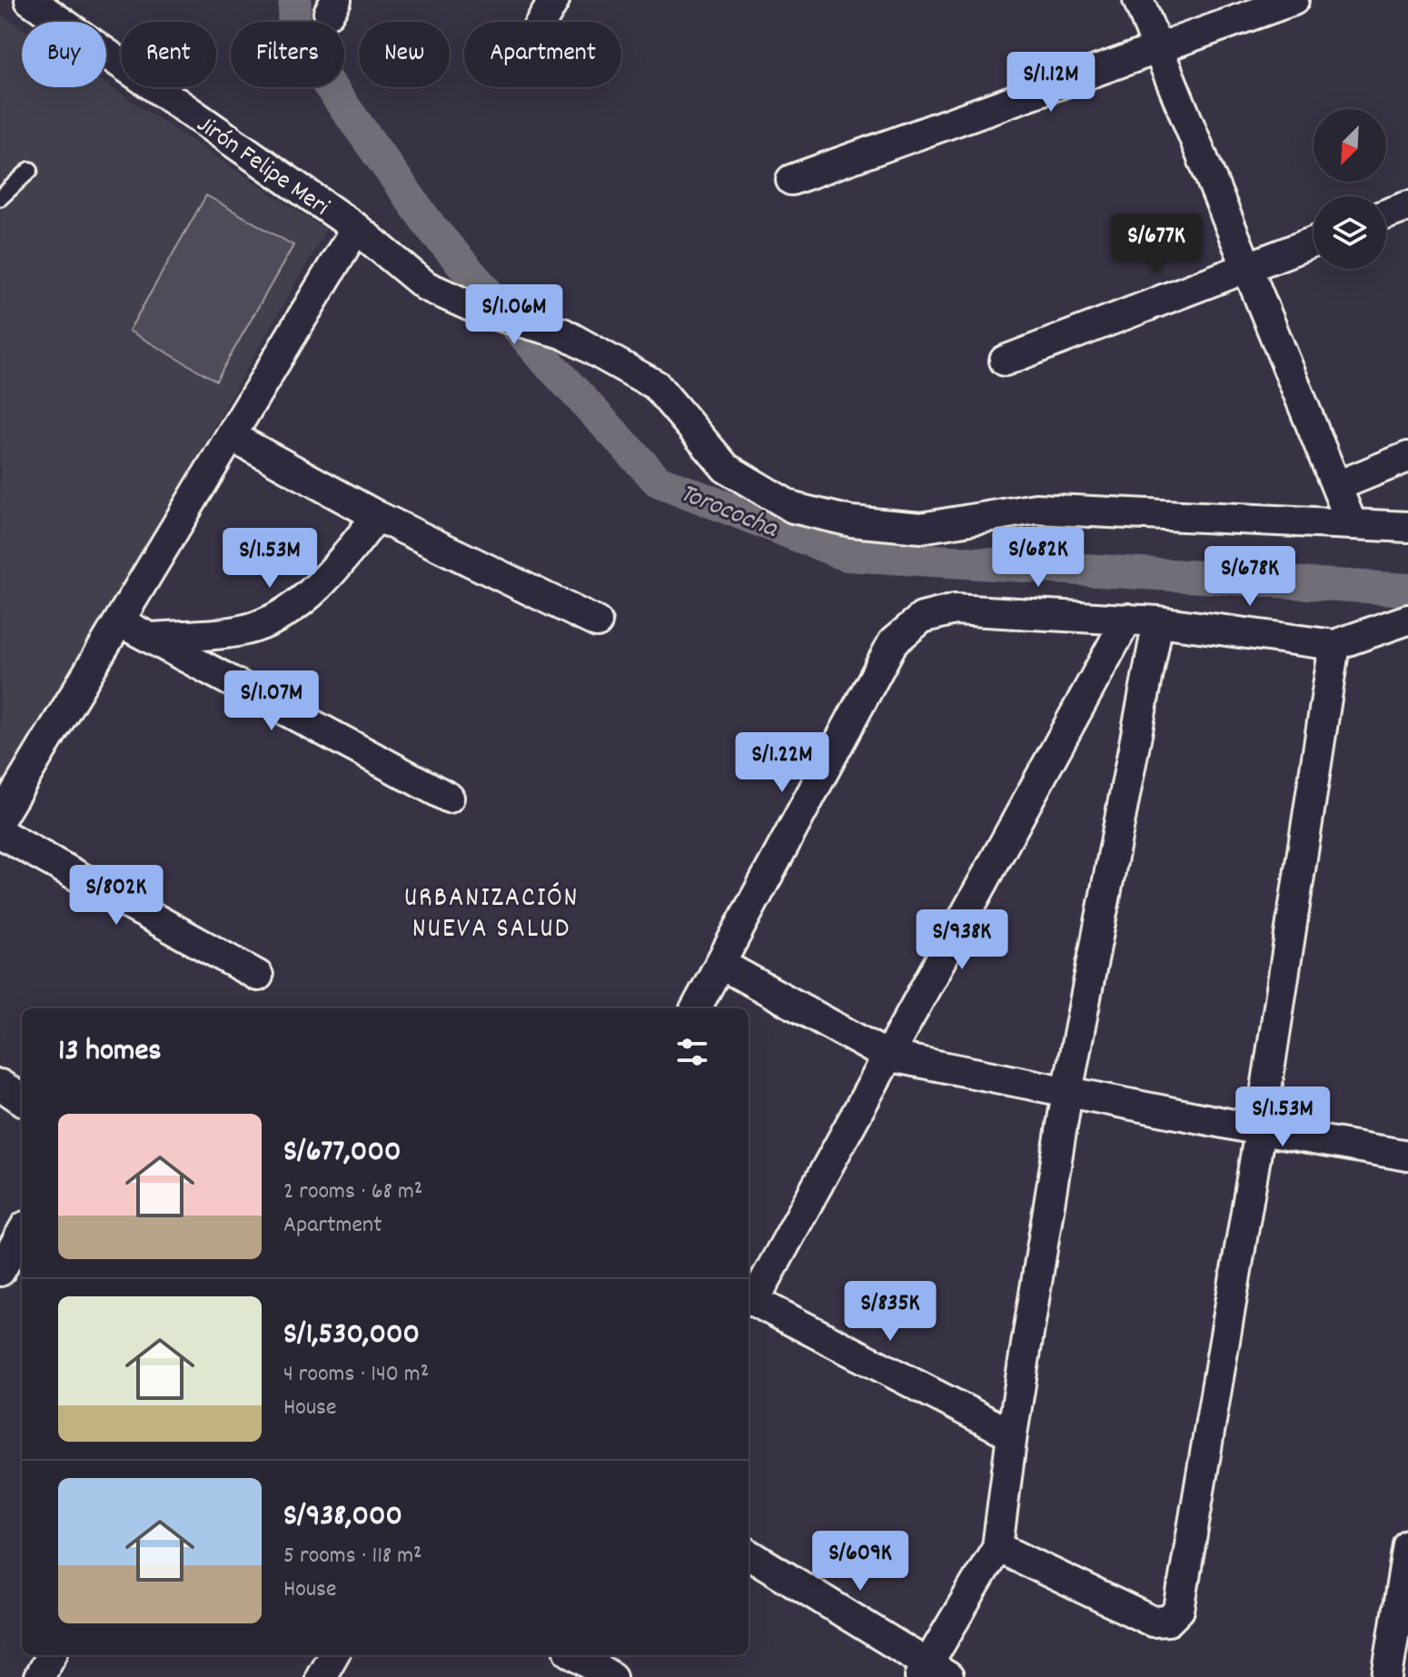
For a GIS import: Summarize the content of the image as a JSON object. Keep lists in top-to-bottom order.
{
  "streets": {
    "street": ["Jirón Felipe Meri"]
  },
  "districts": ["URBANIZACIÓN NUEVA SALUD"],
  "water": ["Torococha"],
  "north": "bottom left",
  "page": {
    "chip": [
      "Buy",
      "Rent",
      "Filters",
      "New",
      "Apartment"
    ],
    "price": [
      "S/1.12M",
      "S/677K",
      "S/1.06M",
      "S/682K",
      "S/1.53M",
      "S/678K",
      "S/1.07M",
      "S/1.22M",
      "S/802K",
      "S/938K",
      "S/1.53M",
      "S/835K",
      "S/609K"
    ],
    "heading": "13 homes",
    "list": [
      {
        "name": "S/677,000",
        "note": "2 rooms · 68 m² · Apartment"
      },
      {
        "name": "S/1,530,000",
        "note": "4 rooms · 140 m² · House"
      },
      {
        "name": "S/938,000",
        "note": "5 rooms · 118 m² · House"
      }
    ]
  }
}
